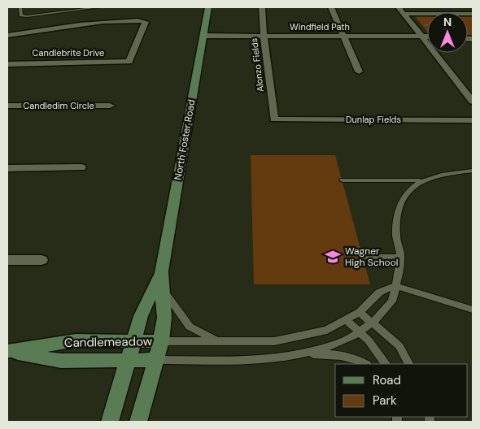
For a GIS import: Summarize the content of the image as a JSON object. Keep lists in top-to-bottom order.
{
  "streets": {
    "main road": ["North Foster Road", "Candlemeadow"],
    "street": [
      "Windfield Path",
      "Candlebrite Drive",
      "Alonzo Fields",
      "Candledim Circle",
      "Dunlap Fields"
    ]
  },
  "crossings": [
    ["Windfield Path", "Alonzo Fields"],
    ["Windfield Path", "North Foster Road"],
    ["Alonzo Fields", "Dunlap Fields"],
    ["North Foster Road", "Candlemeadow"]
  ],
  "places": {
    "school or university": ["Wagner High School"]
  },
  "legend": ["Road", "Park"],
  "north": "top"
}
